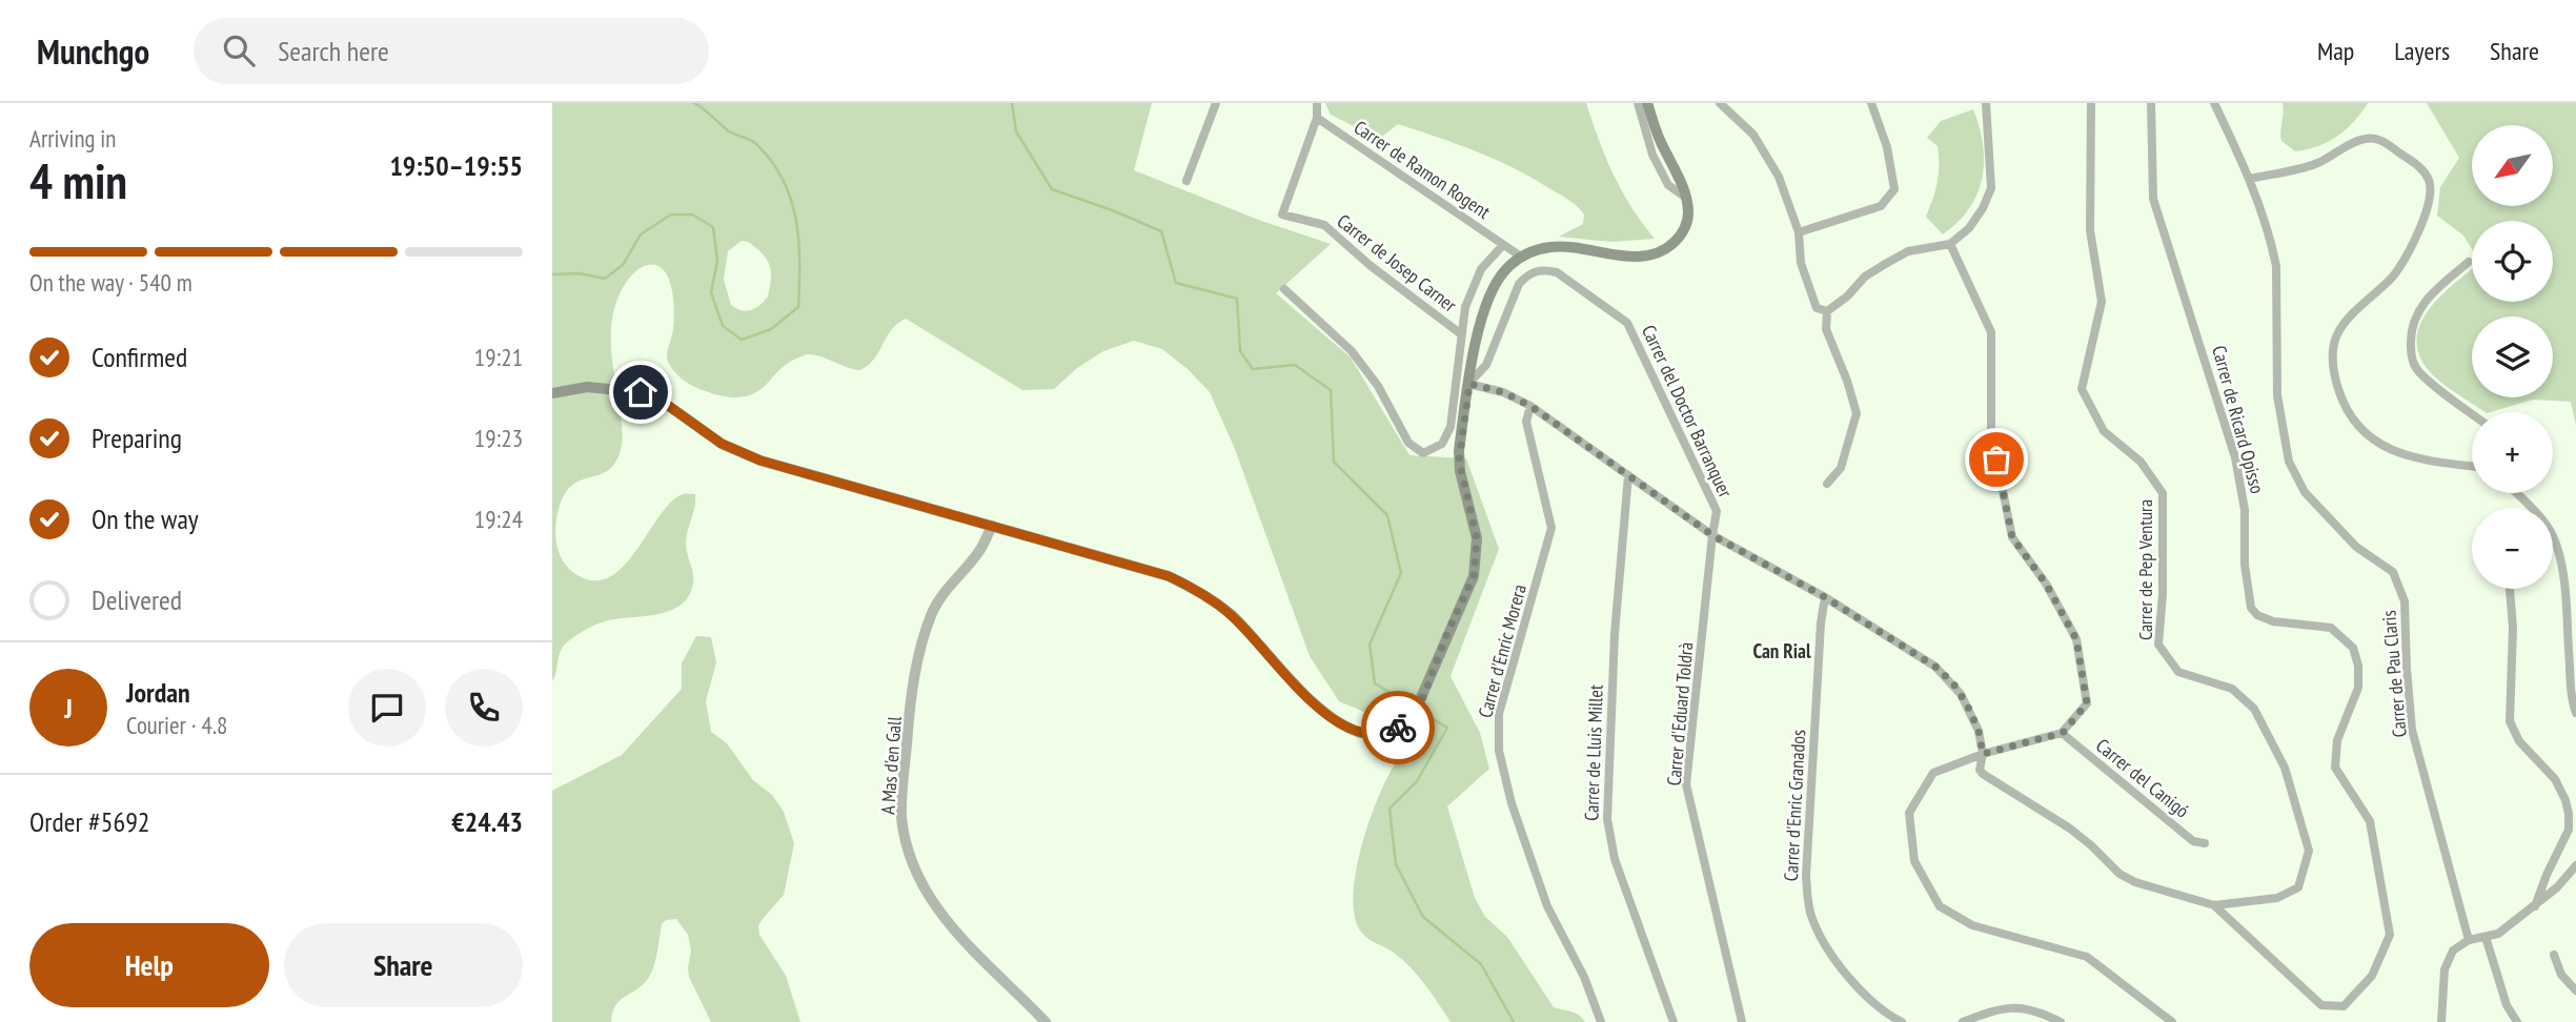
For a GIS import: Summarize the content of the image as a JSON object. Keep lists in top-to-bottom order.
{
  "streets": {
    "street": [
      "Carrer de Ramon Rogent",
      "Carrer de Josep Carner",
      "Carrer del Doctor Barranquer",
      "Carrer de Ricard Opisso",
      "Carrer de Pep Ventura",
      "Carrer d'Enric Morera",
      "Carrer de Pau Claris",
      "Carrer d'Eduard Toldrà",
      "Carrer de Lluis Millet",
      "A Mas d'en Gall",
      "Carrer del Canigó",
      "Carrer d'Enric Granados"
    ]
  },
  "crossings": [
    ["Carrer de Ramon Rogent", "Carrer de Josep Carner"],
    ["Carrer del Doctor Barranquer", "Carrer d'Eduard Toldrà"],
    ["Carrer de Ricard Opisso", "Carrer de Pep Ventura"]
  ],
  "districts": ["Can Rial"],
  "north": "bottom left",
  "page": {
    "header": "Munchgo",
    "search": "Search here",
    "nav": ["Map", "Layers", "Share"],
    "heading": ["4 min", "Arriving in", "19:50–19:55"],
    "panel": [
      "Jordan",
      "Courier · 4.8",
      "Order #5692",
      "€24.43"
    ],
    "map_buttons": ["+", "−"],
    "bar": "On the way · 540 m",
    "list": [
      ["Confirmed", "19:21"],
      ["Preparing", "19:23"],
      ["On the way", "19:24"],
      "Delivered"
    ],
    "round": "J",
    "buttons": ["Help", "Share"]
  }
}
